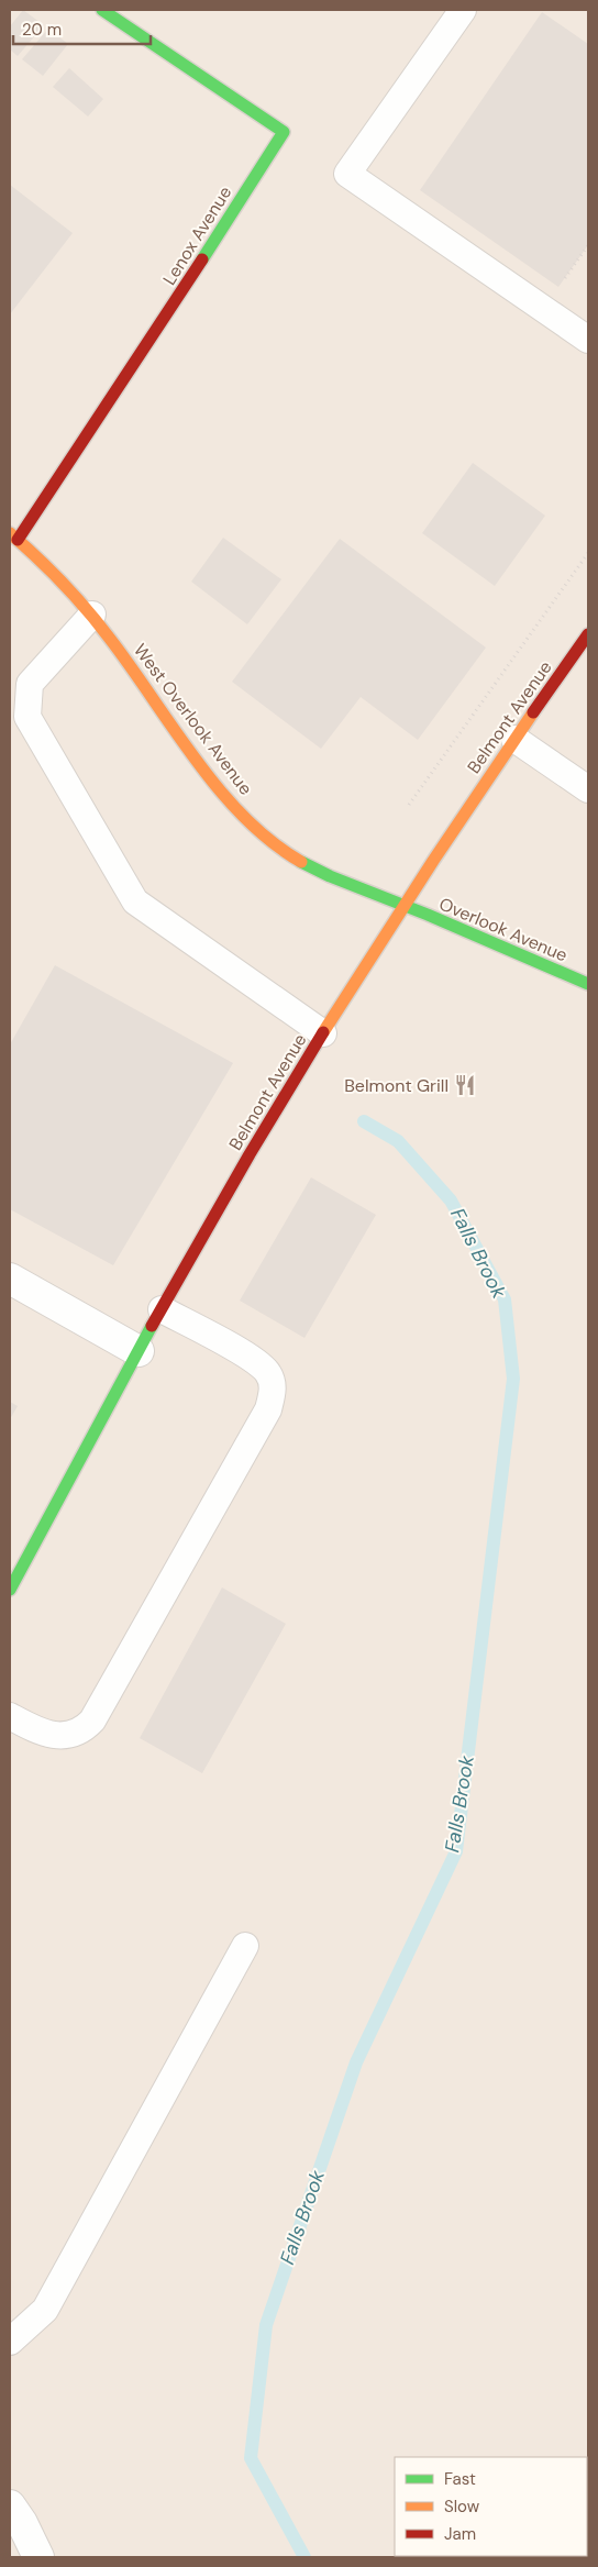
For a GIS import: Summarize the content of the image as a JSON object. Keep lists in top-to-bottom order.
{
  "streets": {
    "street": [
      "Lenox Avenue",
      "Belmont Avenue",
      "West Overlook Avenue",
      "Overlook Avenue"
    ]
  },
  "crossings": [
    ["Lenox Avenue", "West Overlook Avenue"],
    ["Belmont Avenue", "West Overlook Avenue"],
    ["Belmont Avenue", "Overlook Avenue"],
    ["West Overlook Avenue", "Overlook Avenue"]
  ],
  "water": ["Falls Brook"],
  "places": {
    "restaurant": ["Belmont Grill"]
  },
  "legend": ["Fast", "Slow", "Jam"],
  "scale_bar": "20 m"
}
